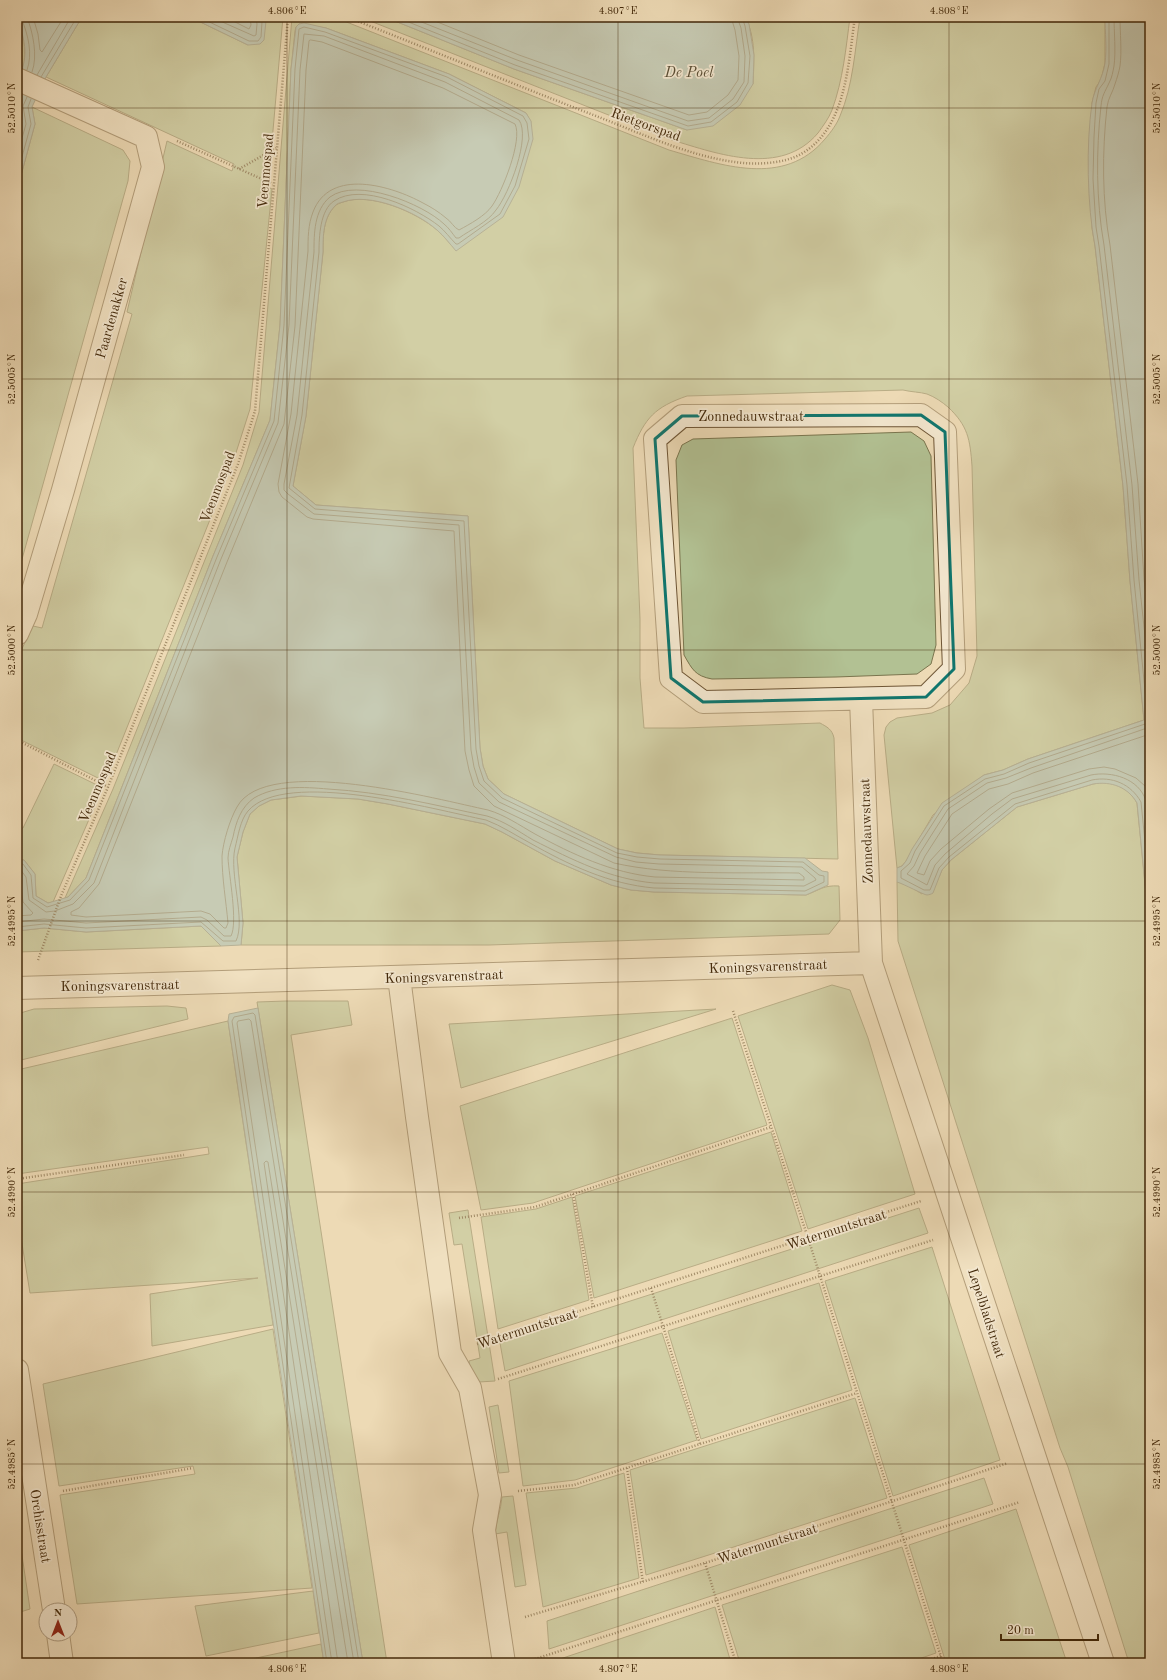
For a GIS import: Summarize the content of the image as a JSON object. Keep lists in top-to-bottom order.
{
  "streets": {
    "street": [
      "Paardenakker",
      "Zonnedauwstraat",
      "Koningsvarenstraat",
      "Lepelbladstraat",
      "Orchisstraat"
    ],
    "path": ["Rietgorspad", "Veenmospad", "Watermuntstraat"]
  },
  "crossings": [
    ["Zonnedauwstraat", "Koningsvarenstraat"],
    ["Zonnedauwstraat", "Lepelbladstraat"],
    ["Koningsvarenstraat", "Lepelbladstraat"],
    ["Watermuntstraat", "Lepelbladstraat"]
  ],
  "water": ["De Poel"],
  "scale_bar": "20 m",
  "north": "top",
  "coordinates": [
    "4.806°E",
    "4.807°E",
    "4.808°E",
    "52.5010°N",
    "52.5005°N",
    "52.5000°N",
    "52.4995°N",
    "52.4990°N",
    "52.4985°N"
  ]
}
